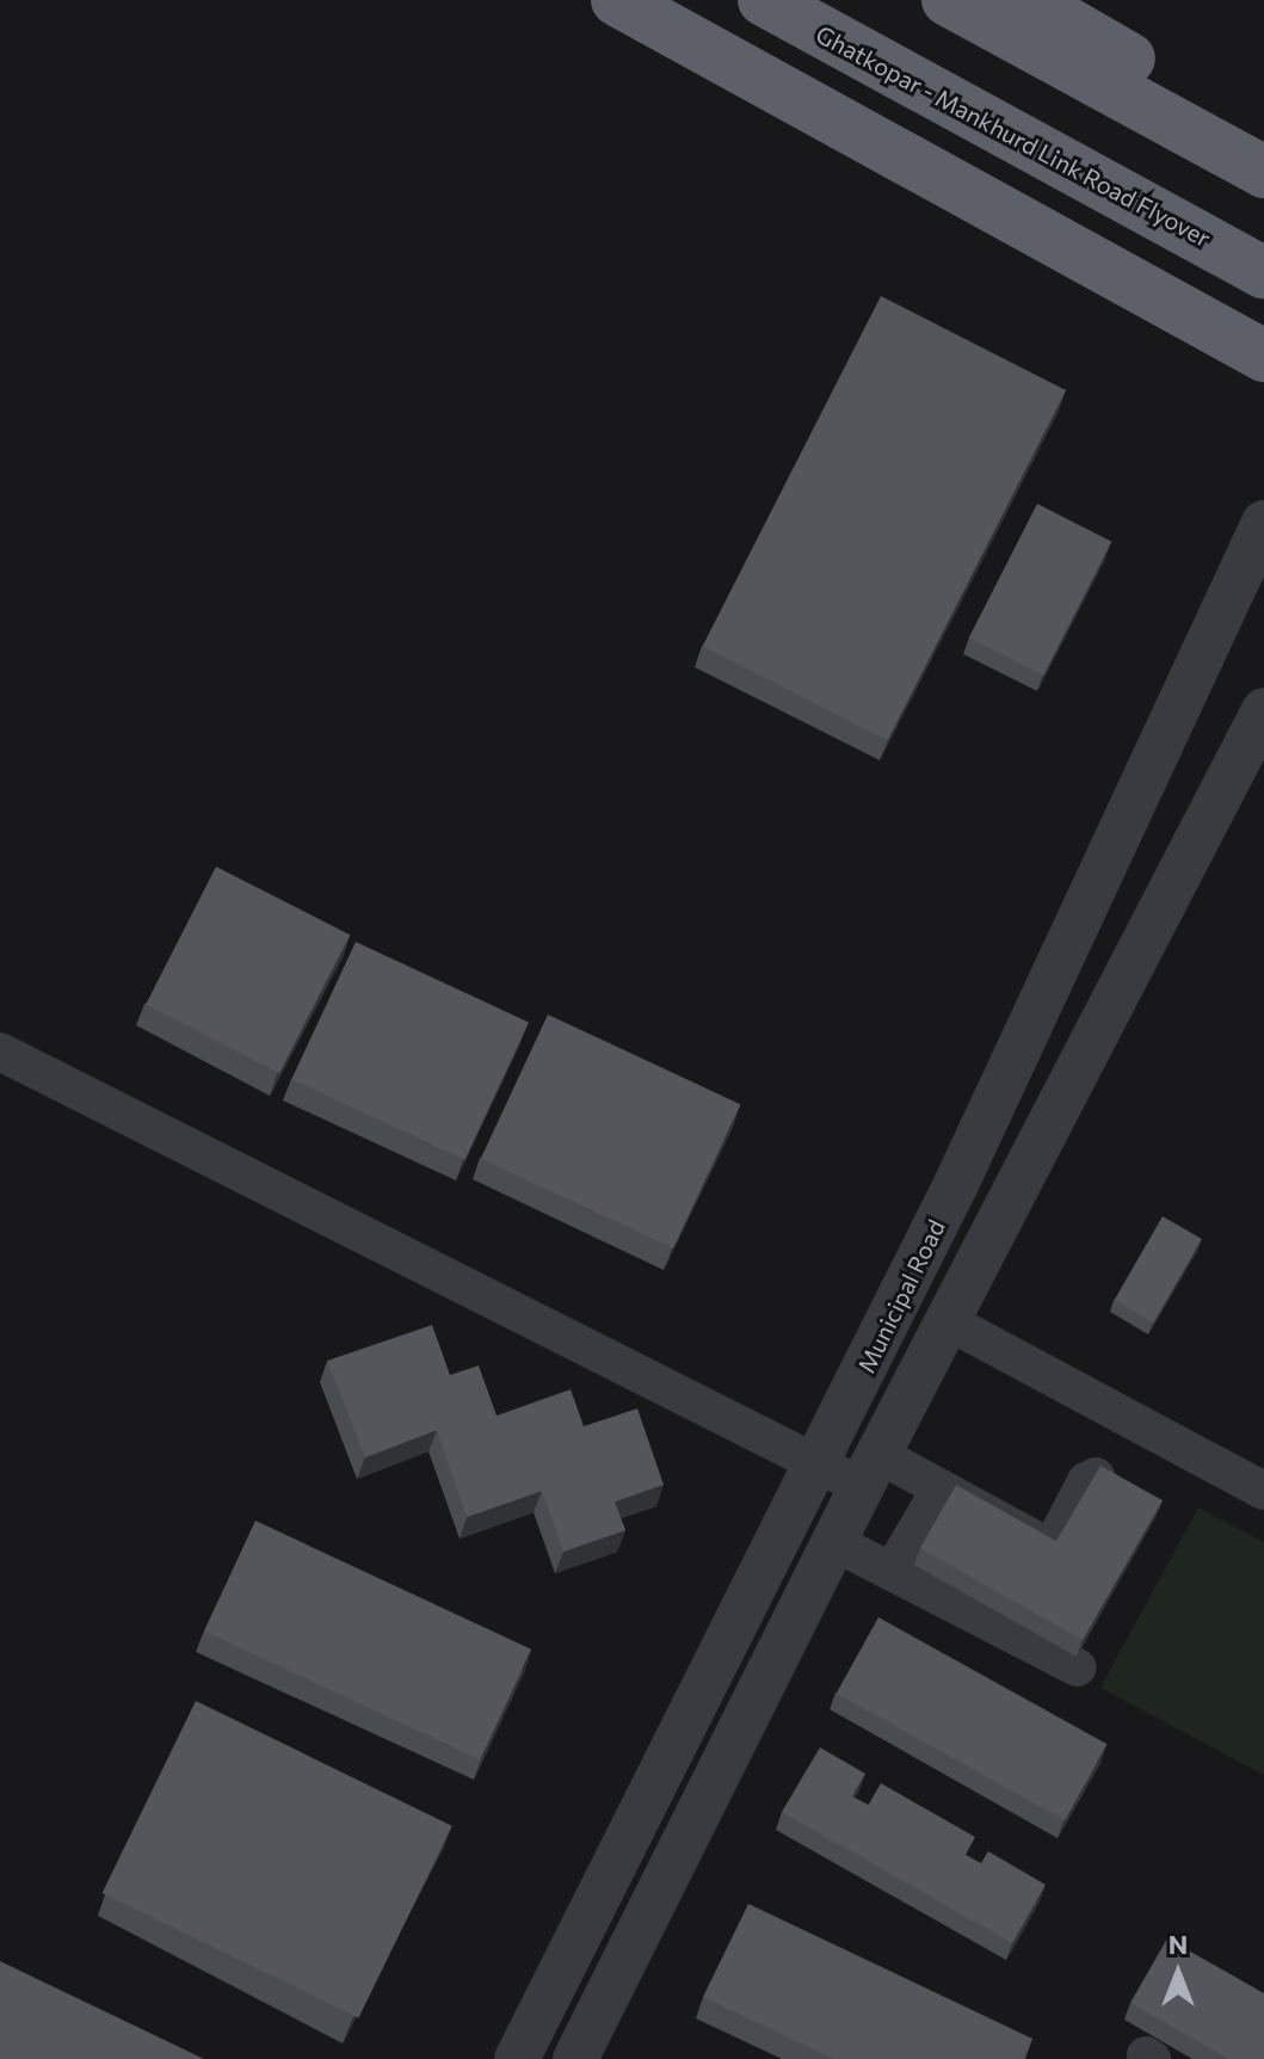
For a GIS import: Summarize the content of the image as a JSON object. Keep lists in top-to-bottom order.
{
  "streets": {
    "highway": ["Ghatkopar - Mankhurd Link Road Flyover"],
    "street": ["Municipal Road"]
  },
  "north": "top"
}
